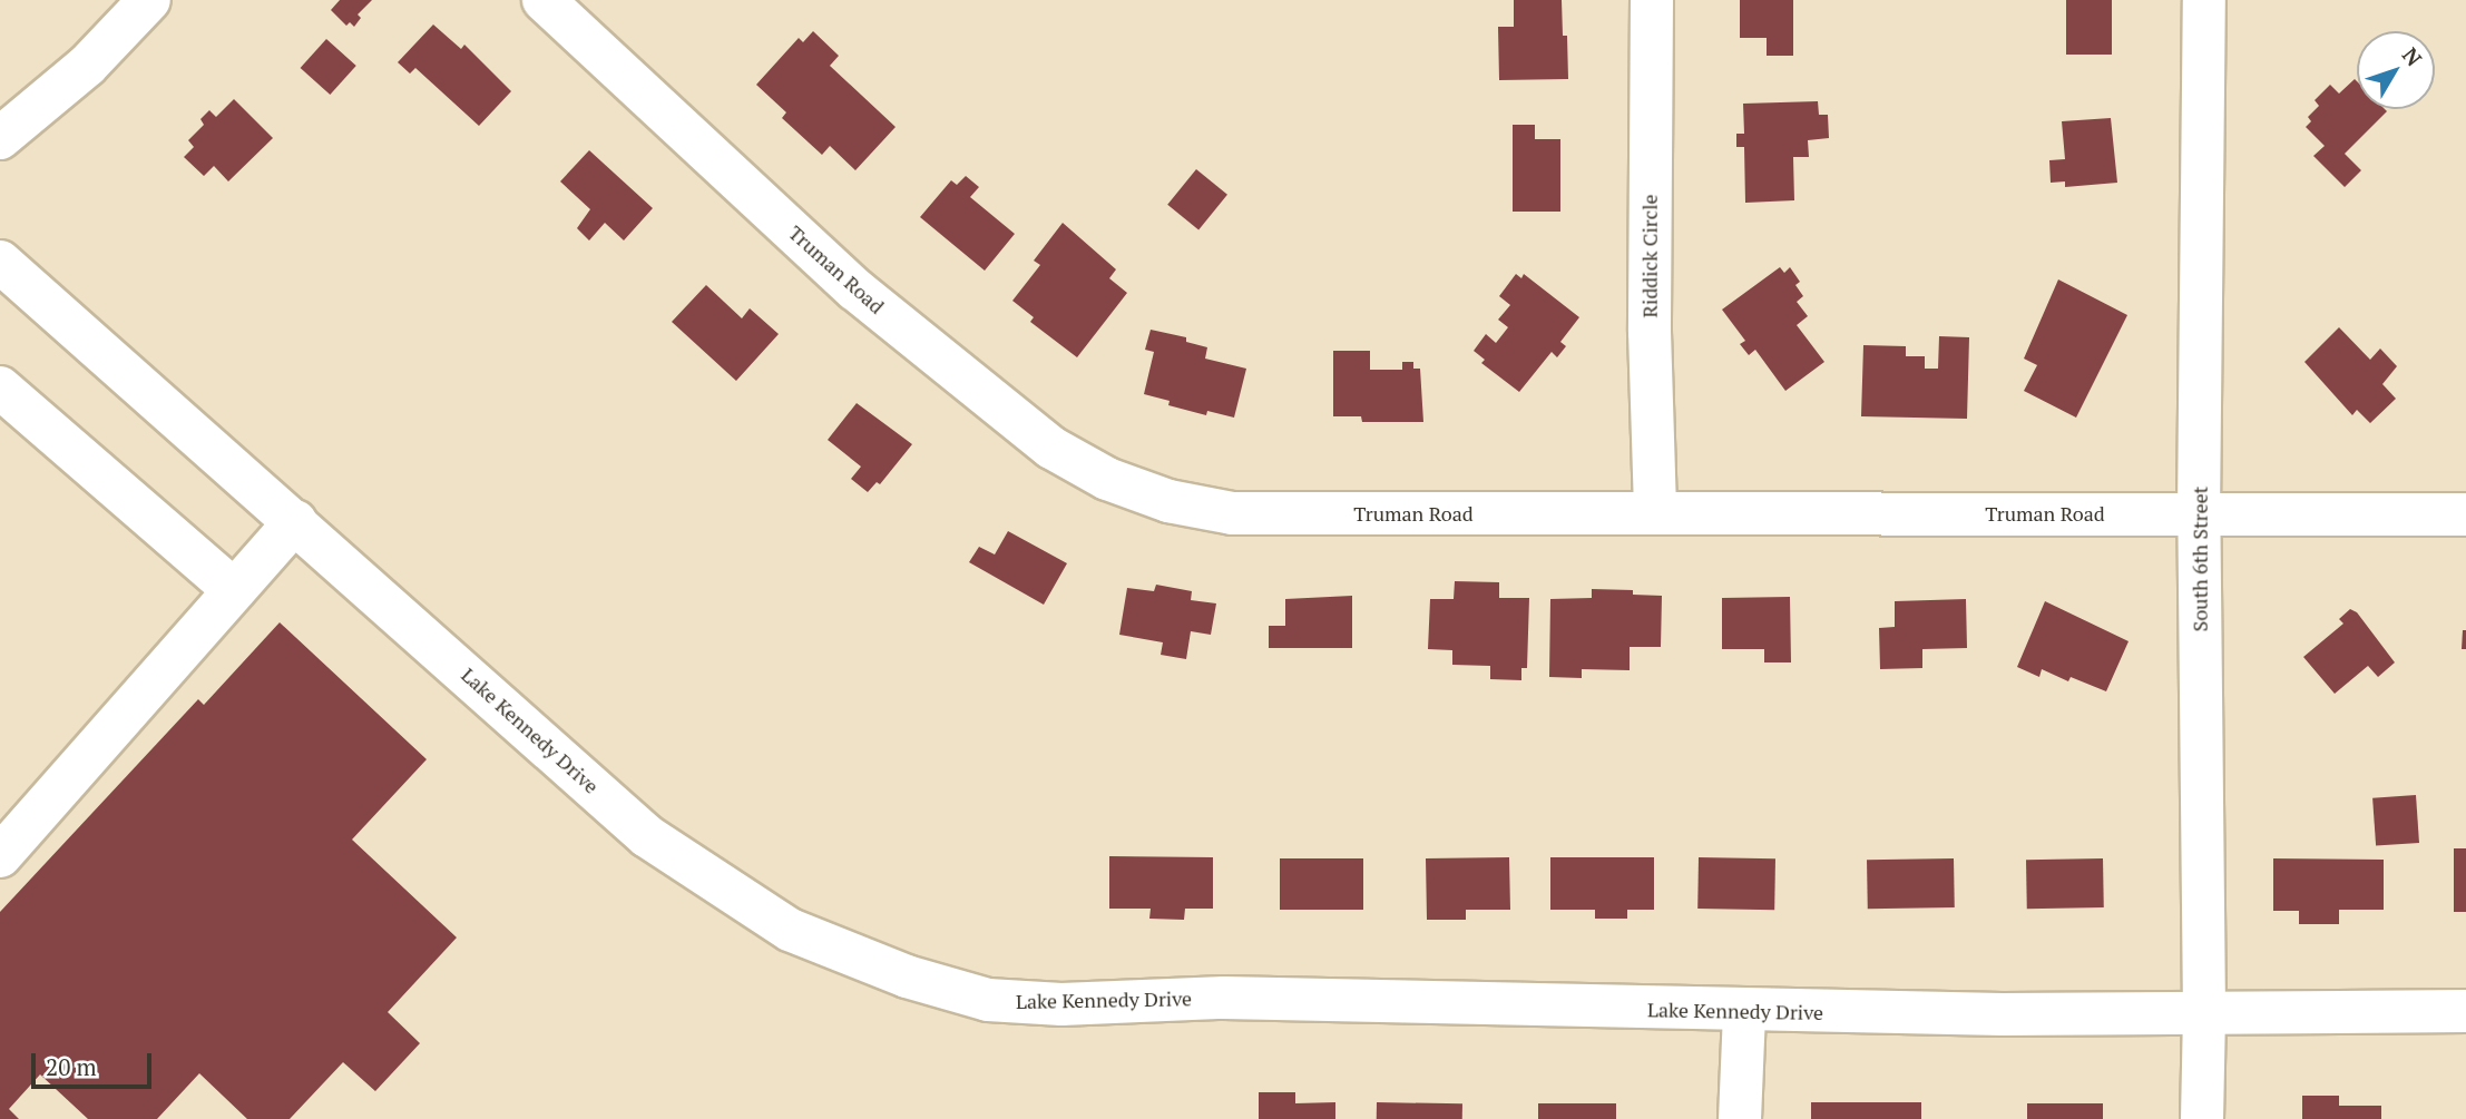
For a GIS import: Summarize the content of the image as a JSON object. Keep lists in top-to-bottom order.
{
  "streets": {
    "street": [
      "Riddick Circle",
      "Truman Road",
      "South 6th Street",
      "Lake Kennedy Drive"
    ]
  },
  "crossings": [
    ["Riddick Circle", "Truman Road"],
    ["Truman Road", "South 6th Street"],
    ["South 6th Street", "Lake Kennedy Drive"]
  ],
  "scale_bar": "20 m",
  "north": "top right"
}
